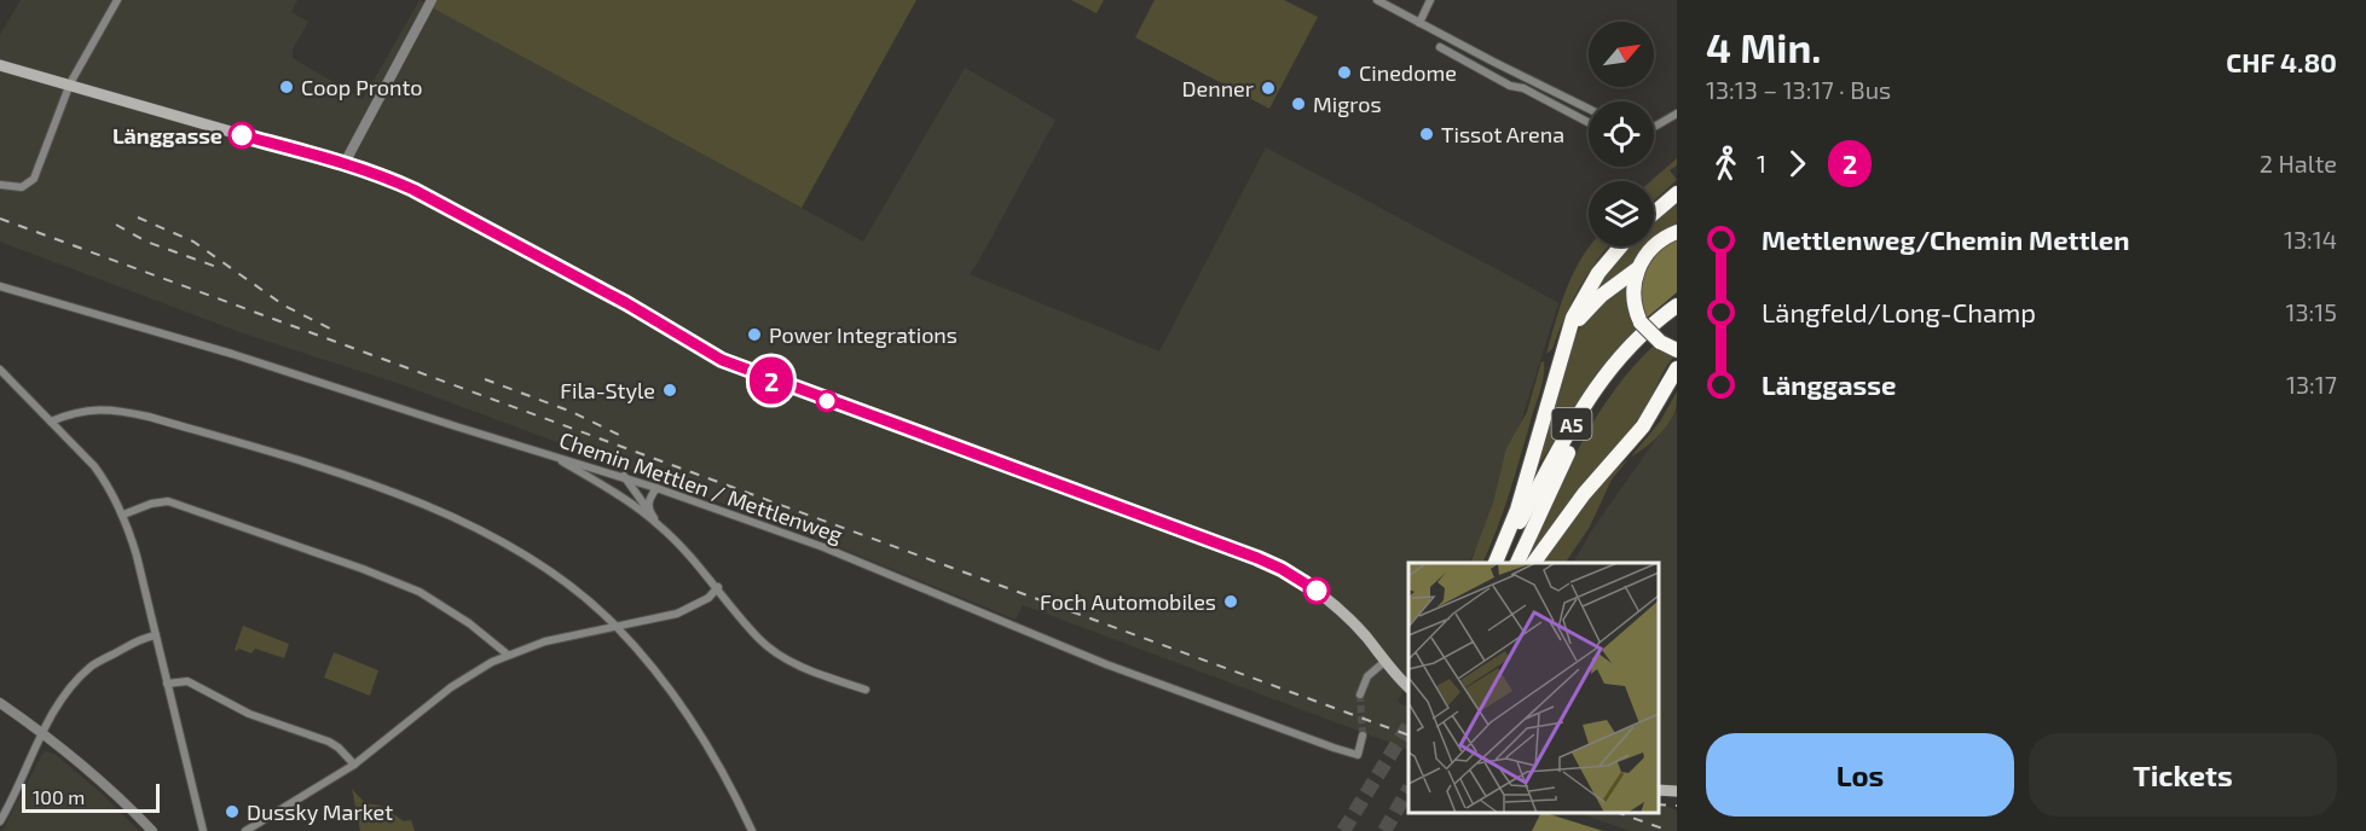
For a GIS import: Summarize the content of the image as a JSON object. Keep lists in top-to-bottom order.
{
  "streets": {
    "highway": ["A5"],
    "street": ["Chemin Mettlen / Mettlenweg"]
  },
  "places": [
    "Cinedome",
    "Coop Pronto",
    "Denner",
    "Migros",
    "Tissot Arena",
    "Länggasse",
    "Power Integrations",
    "Fila-Style",
    "Foch Automobiles",
    "Dussky Market"
  ],
  "lines": ["bus line 2"],
  "scale_bar": "100 m",
  "north": "top right",
  "page": {
    "on_map": "2",
    "heading": ["4 Min.", "13:13 – 13:17 · Bus", "CHF 4.80"],
    "legs": ["1", "2", "2 Halte"],
    "list": [
      {
        "name": "Mettlenweg/Chemin Mettlen",
        "value": "13:14"
      },
      {
        "name": "Längfeld/Long-Champ",
        "value": "13:15"
      },
      {
        "name": "Länggasse",
        "value": "13:17"
      }
    ],
    "buttons": ["Los", "Tickets"],
    "scale": "100 m"
  }
}
